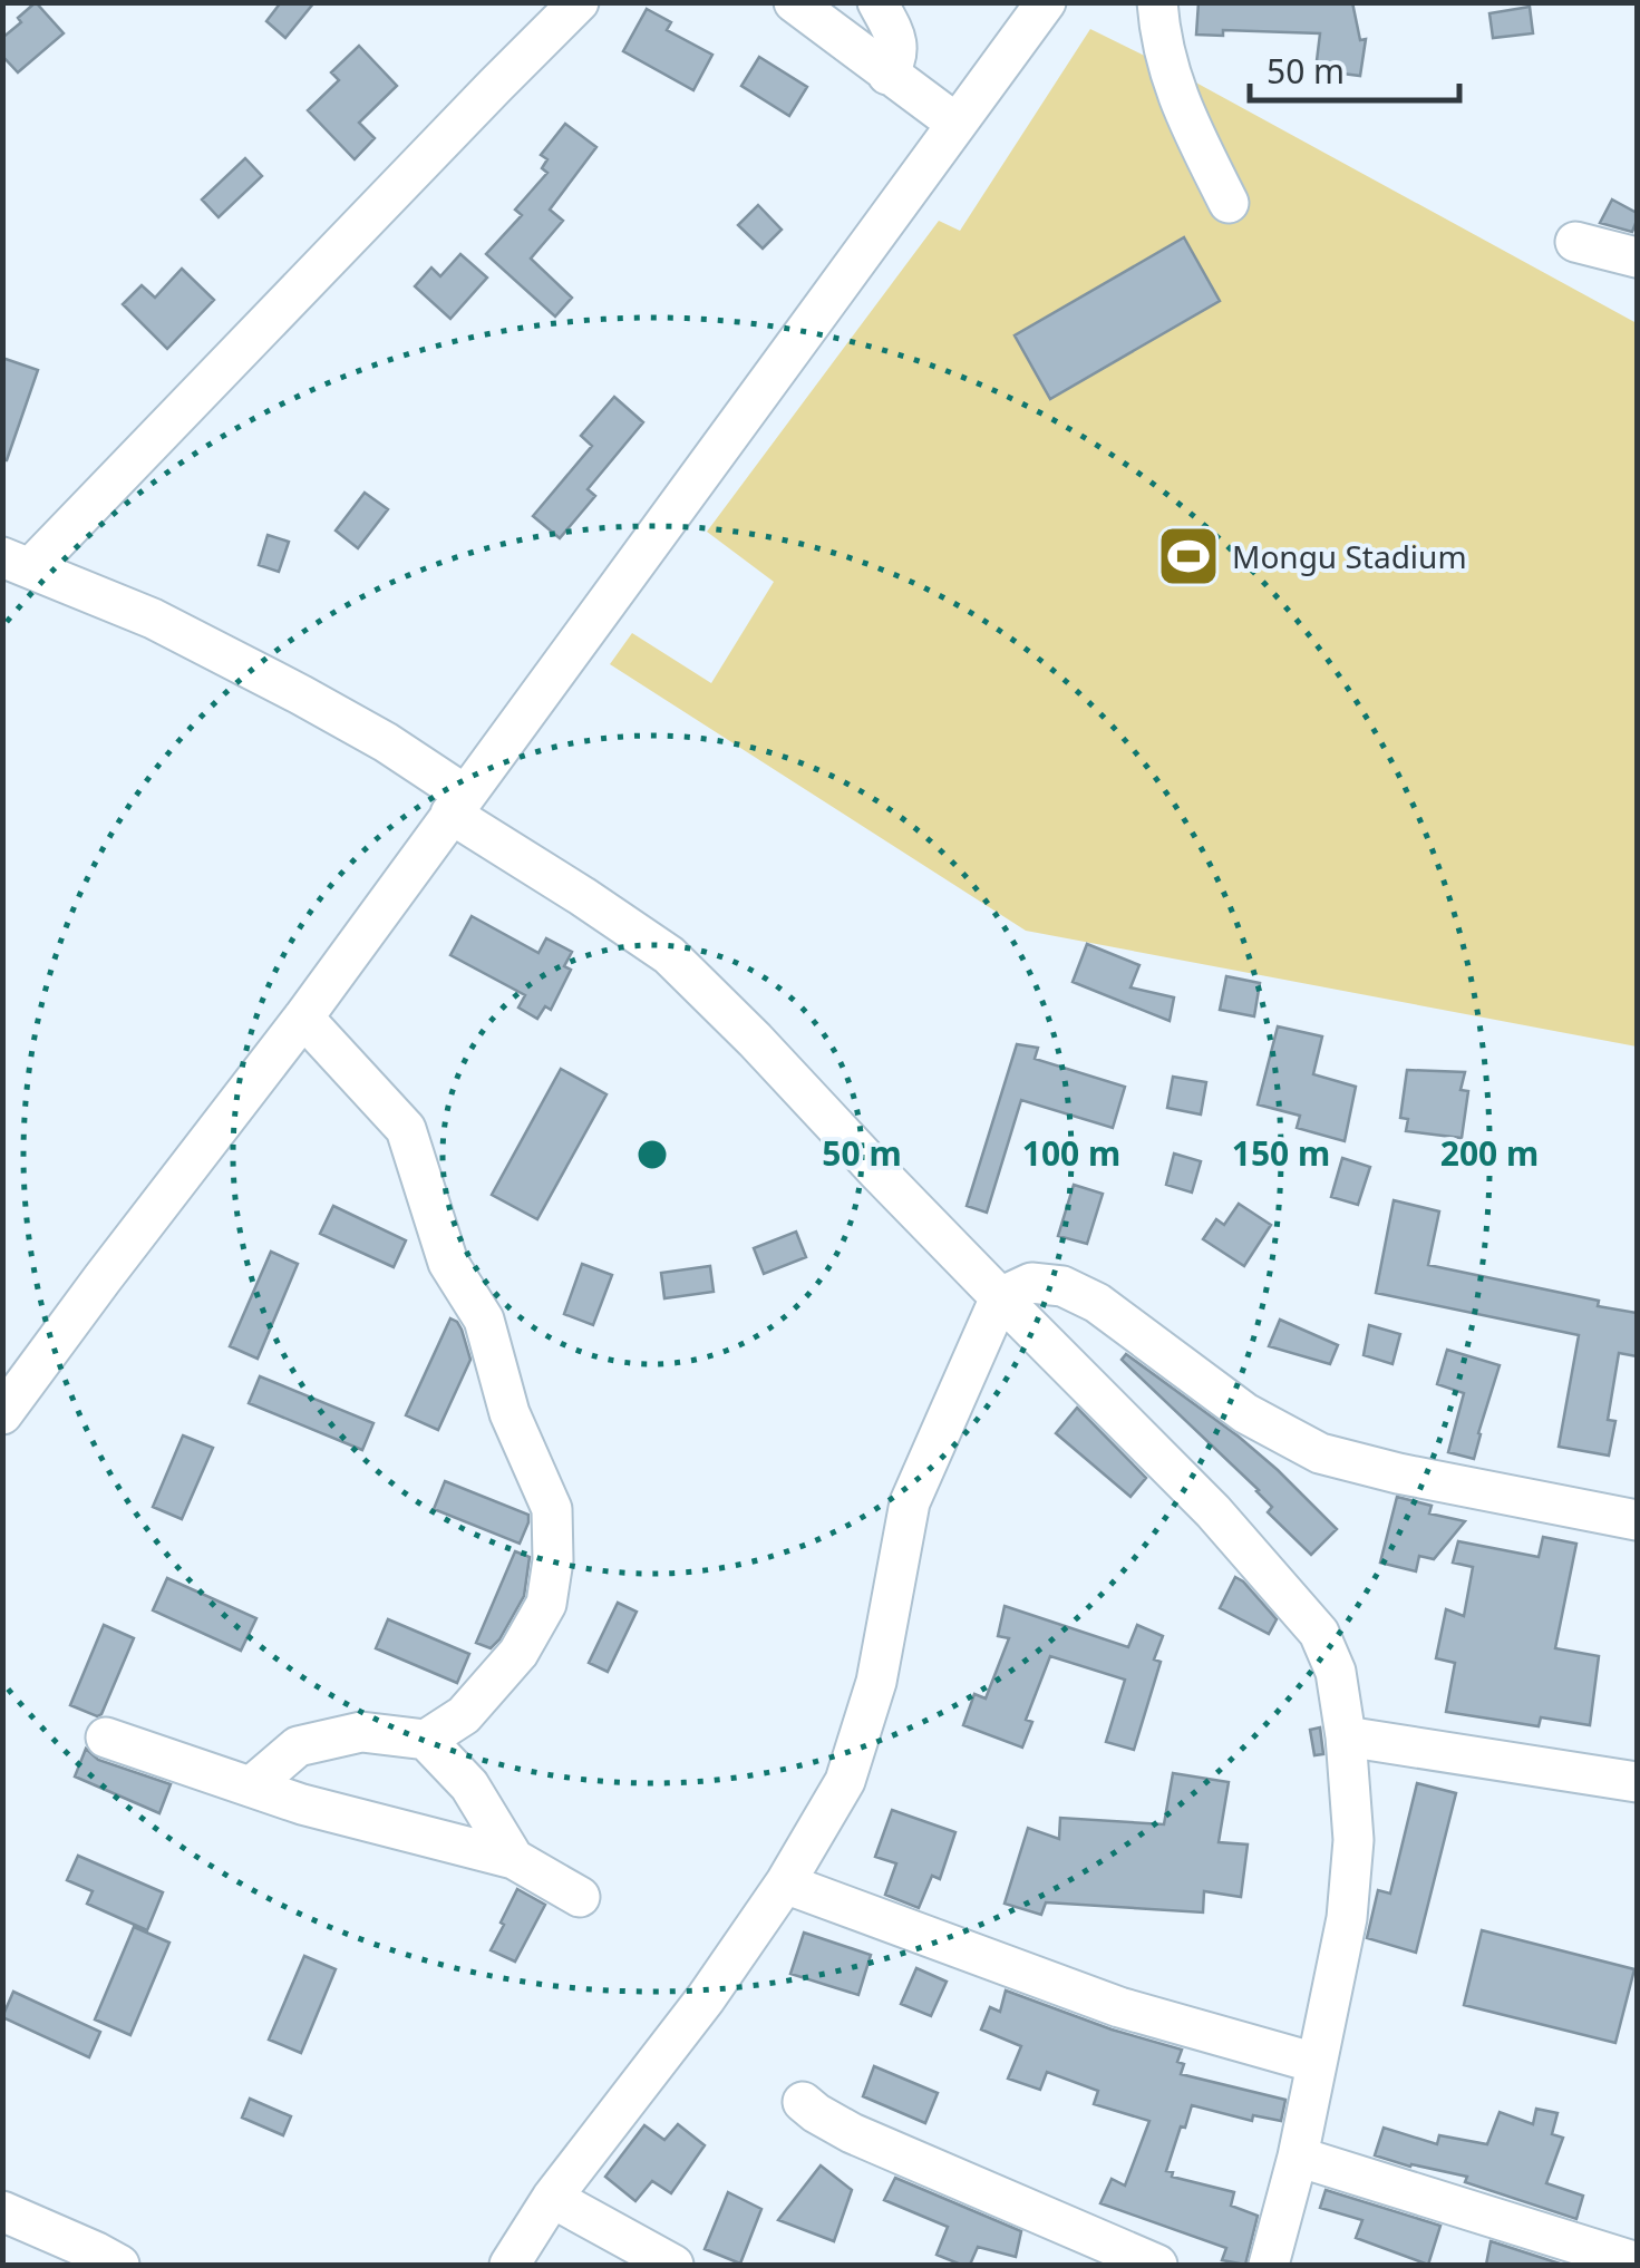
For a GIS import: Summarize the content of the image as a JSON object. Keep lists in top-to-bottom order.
{
  "places": {
    "sports": ["Mongu Stadium"]
  },
  "scale_bar": "50 m",
  "rings": [
    "50 m",
    "100 m",
    "150 m",
    "200 m"
  ]
}
